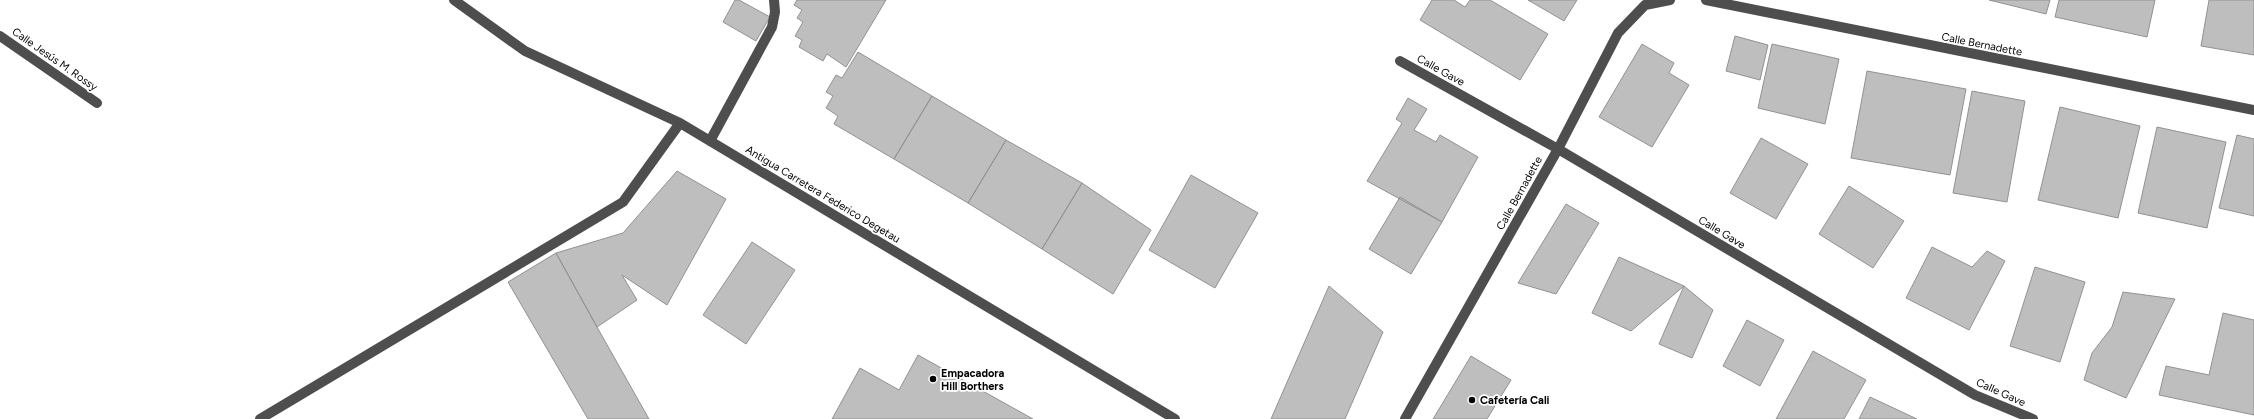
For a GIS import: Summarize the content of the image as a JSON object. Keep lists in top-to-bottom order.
{
  "streets": {
    "street": [
      "Calle Bernadette",
      "Calle Jesús M. Rossy",
      "Calle Gave",
      "Antigua Carretera Federico Degetau"
    ]
  },
  "crossings": [
    ["Calle Bernadette", "Calle Gave"]
  ],
  "places": ["Empacadora Hill Borthers", "Cafetería Cali"]
}
